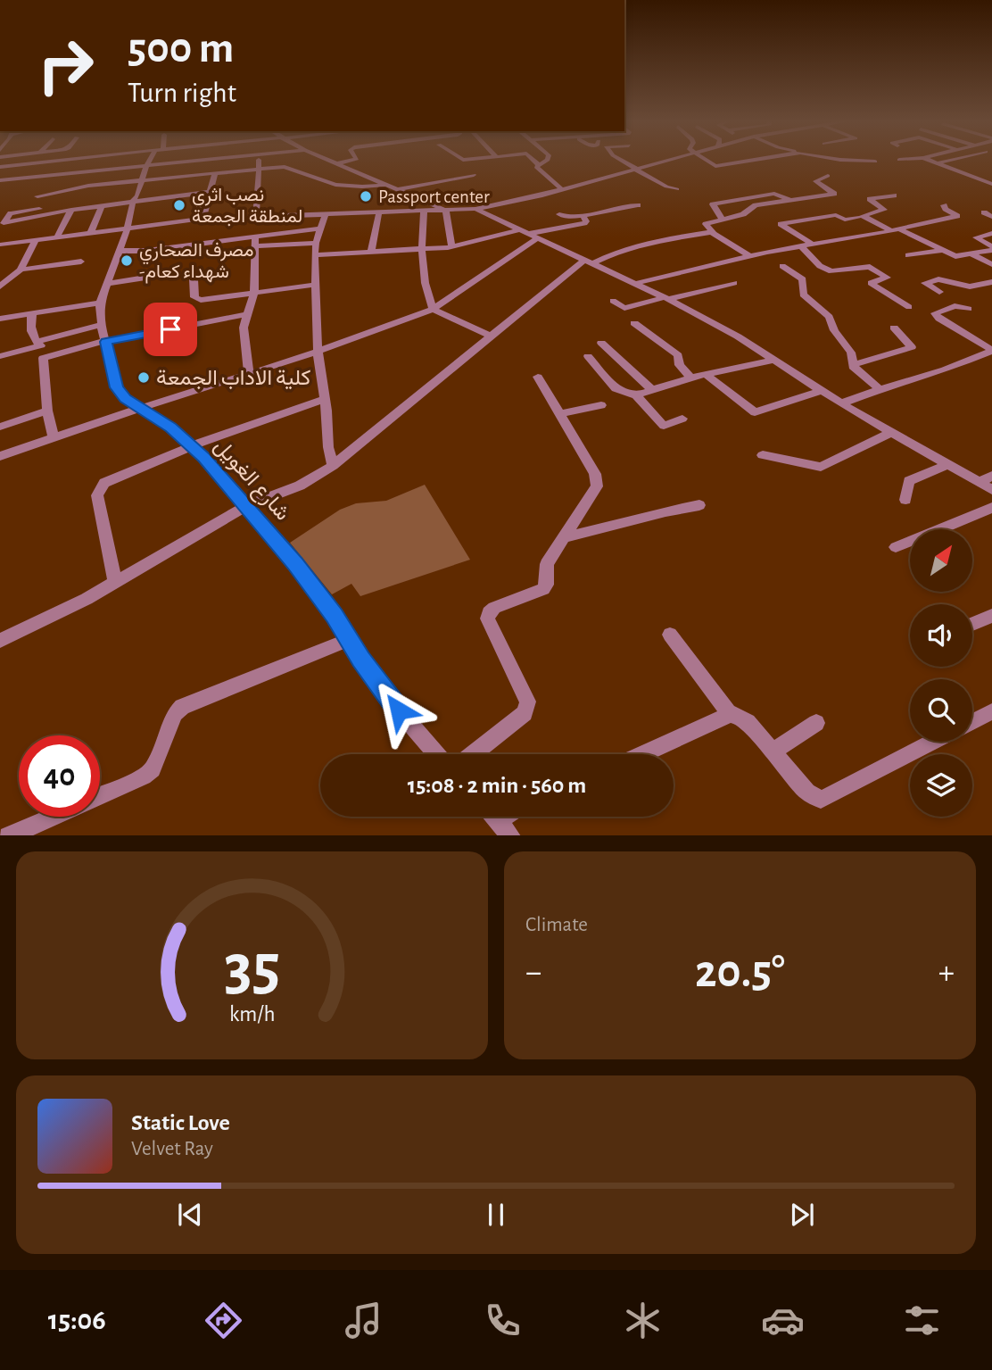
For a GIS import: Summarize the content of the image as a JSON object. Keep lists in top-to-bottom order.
{
  "streets": {
    "street": ["شارع الغويل"]
  },
  "places": [
    "Passport center",
    "نصب اثري لمنطقة الجمعة",
    "مصرف الصحاري -شهداء كعام",
    "كلية اﻻداب الجمعة"
  ],
  "north": "top right",
  "page": {
    "turn": ["500 m", "Turn right"],
    "limit": "40",
    "trip": "15:08 · 2 min · 560 m",
    "tile": "Climate",
    "heat": ["−", "20.5°", "+"],
    "song": ["Static Love", "Velvet Ray"],
    "tabs": "15:06",
    "gauge": ["35", "km/h"]
  }
}
